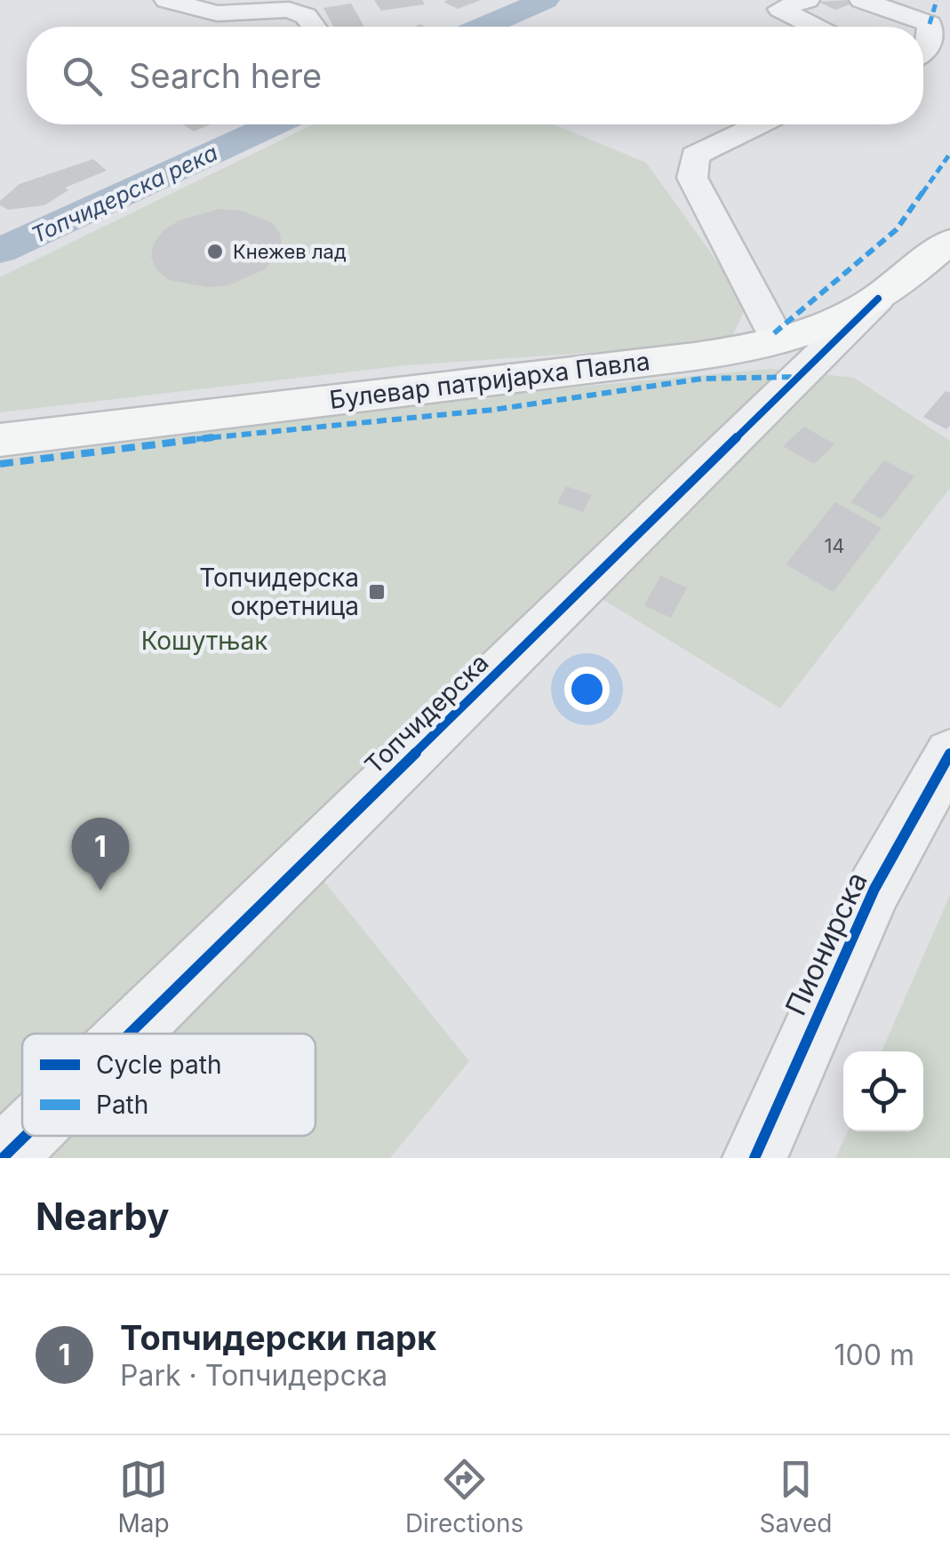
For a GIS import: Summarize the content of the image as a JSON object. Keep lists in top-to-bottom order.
{
  "streets": {
    "main road": ["Булевар патријарха Павла"],
    "street": ["Топчидерска", "Пионирска"]
  },
  "crossings": [
    ["Булевар патријарха Павла", "Топчидерска"]
  ],
  "water": ["Топчидерска река"],
  "parks": ["Кошутњак"],
  "places": {
    "other": ["Кнежев лад"],
    "transit": ["Топчидерска окретница"]
  },
  "house_numbers": ["14"],
  "legend": ["Cycle path", "Path"],
  "page": {
    "search": "Search here",
    "pins": "1",
    "heading": "Nearby",
    "list": [
      {
        "mark": "1",
        "name": "Топчидерски парк",
        "note": "Park · Топчидерска",
        "value": "100 m"
      }
    ],
    "nav": ["Map", "Directions", "Saved"]
  }
}
